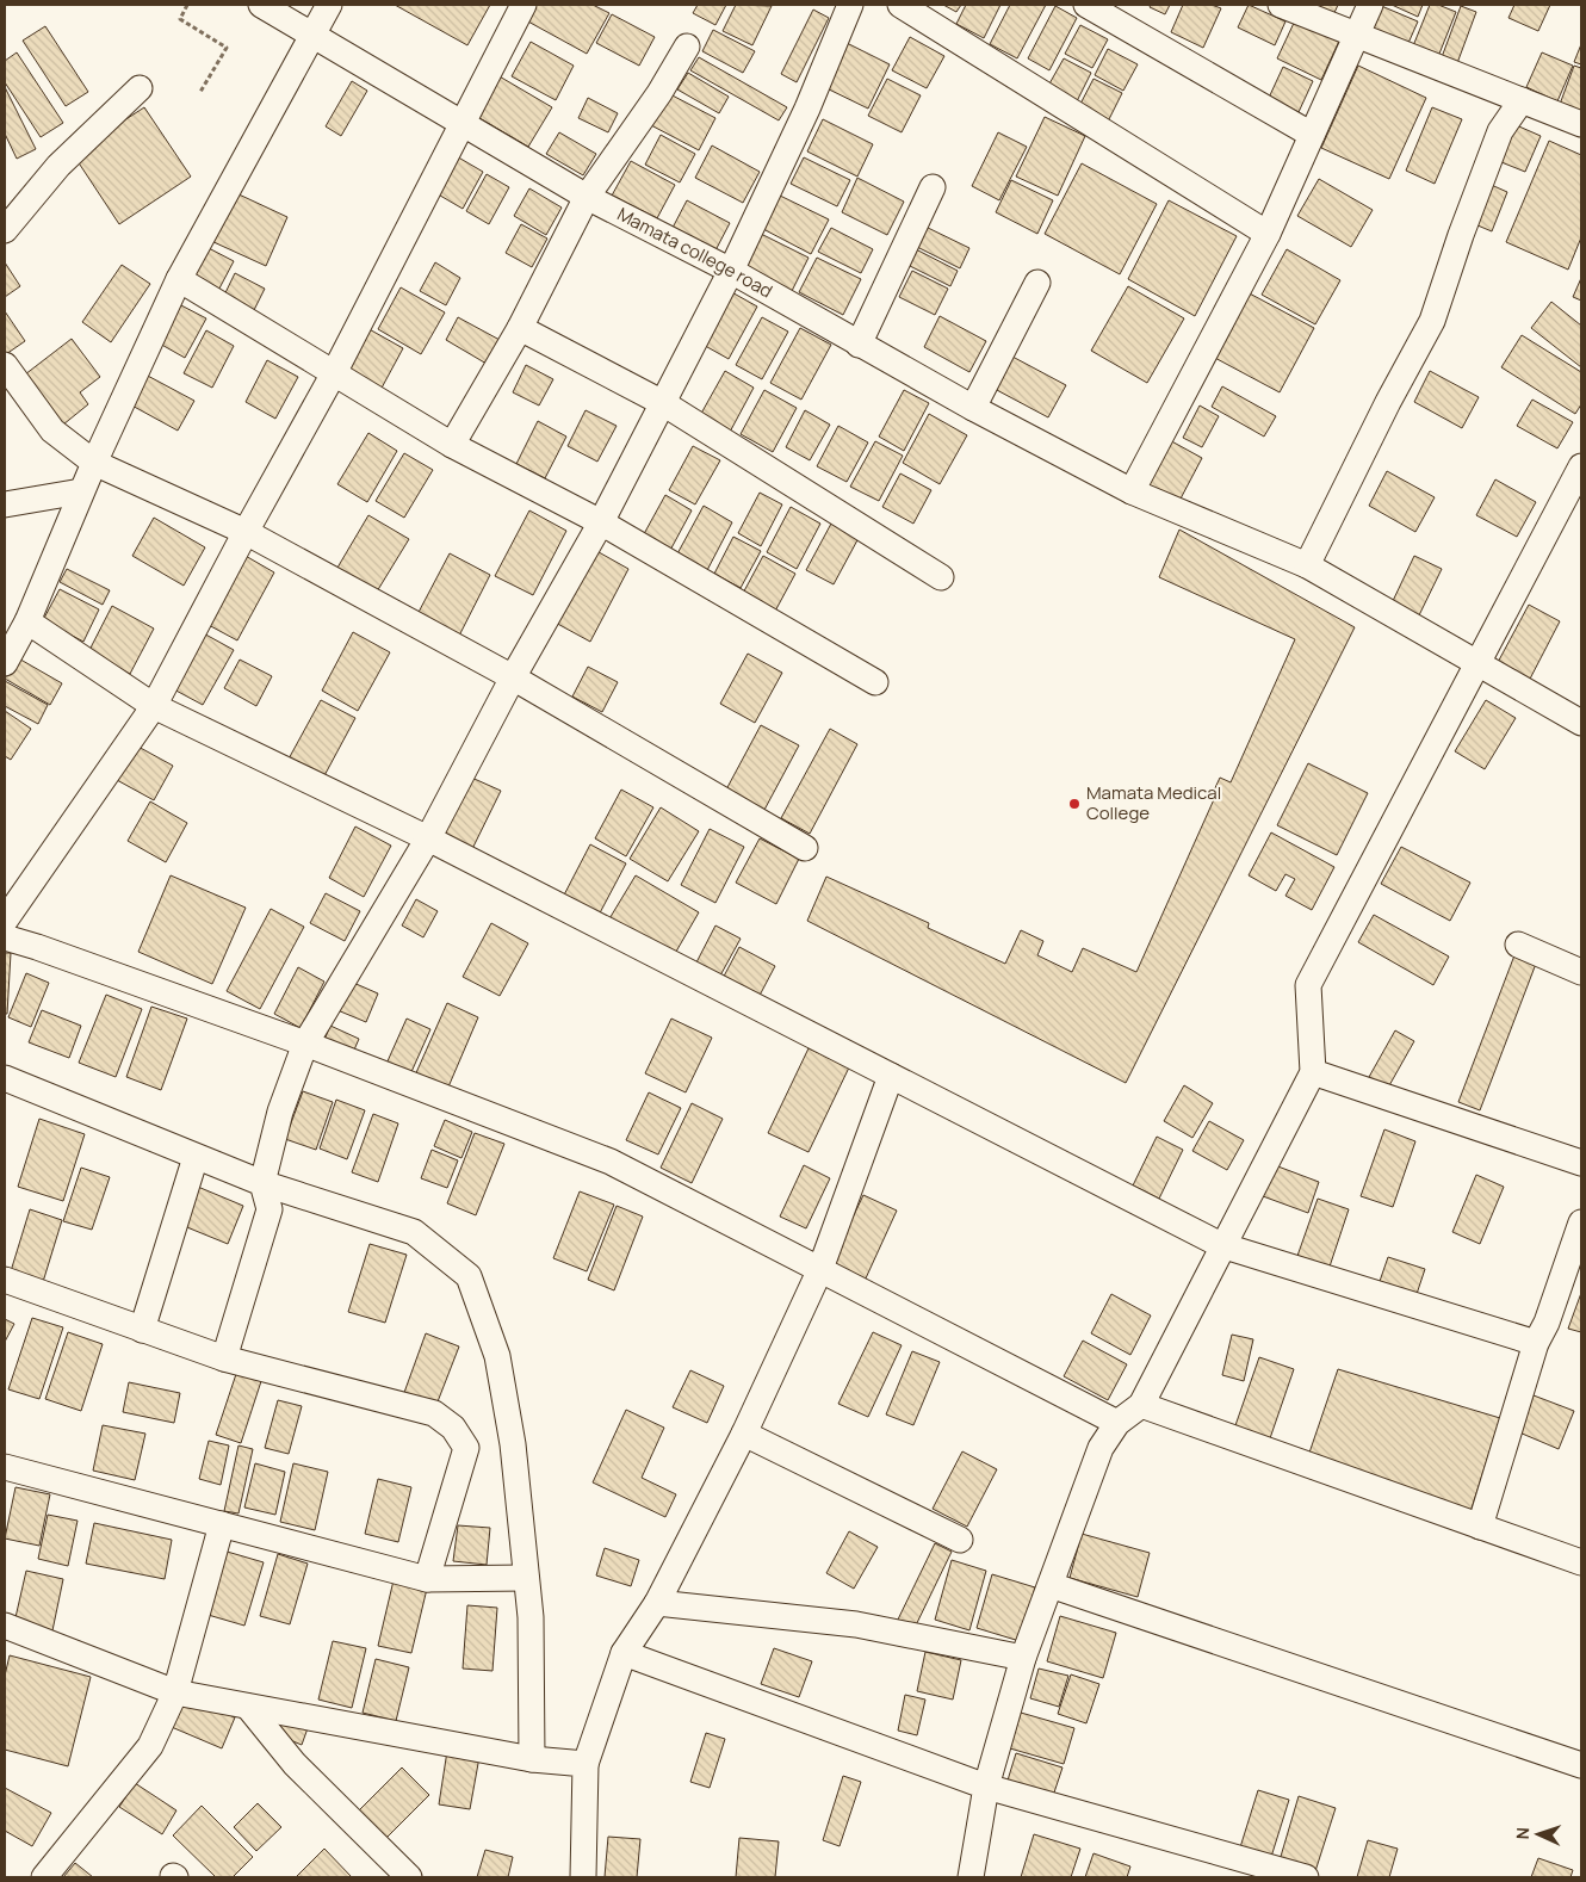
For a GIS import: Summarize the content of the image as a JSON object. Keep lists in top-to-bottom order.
{
  "streets": {
    "street": ["Mamata college road"]
  },
  "places": ["Mamata Medical College"],
  "north": "left"
}
